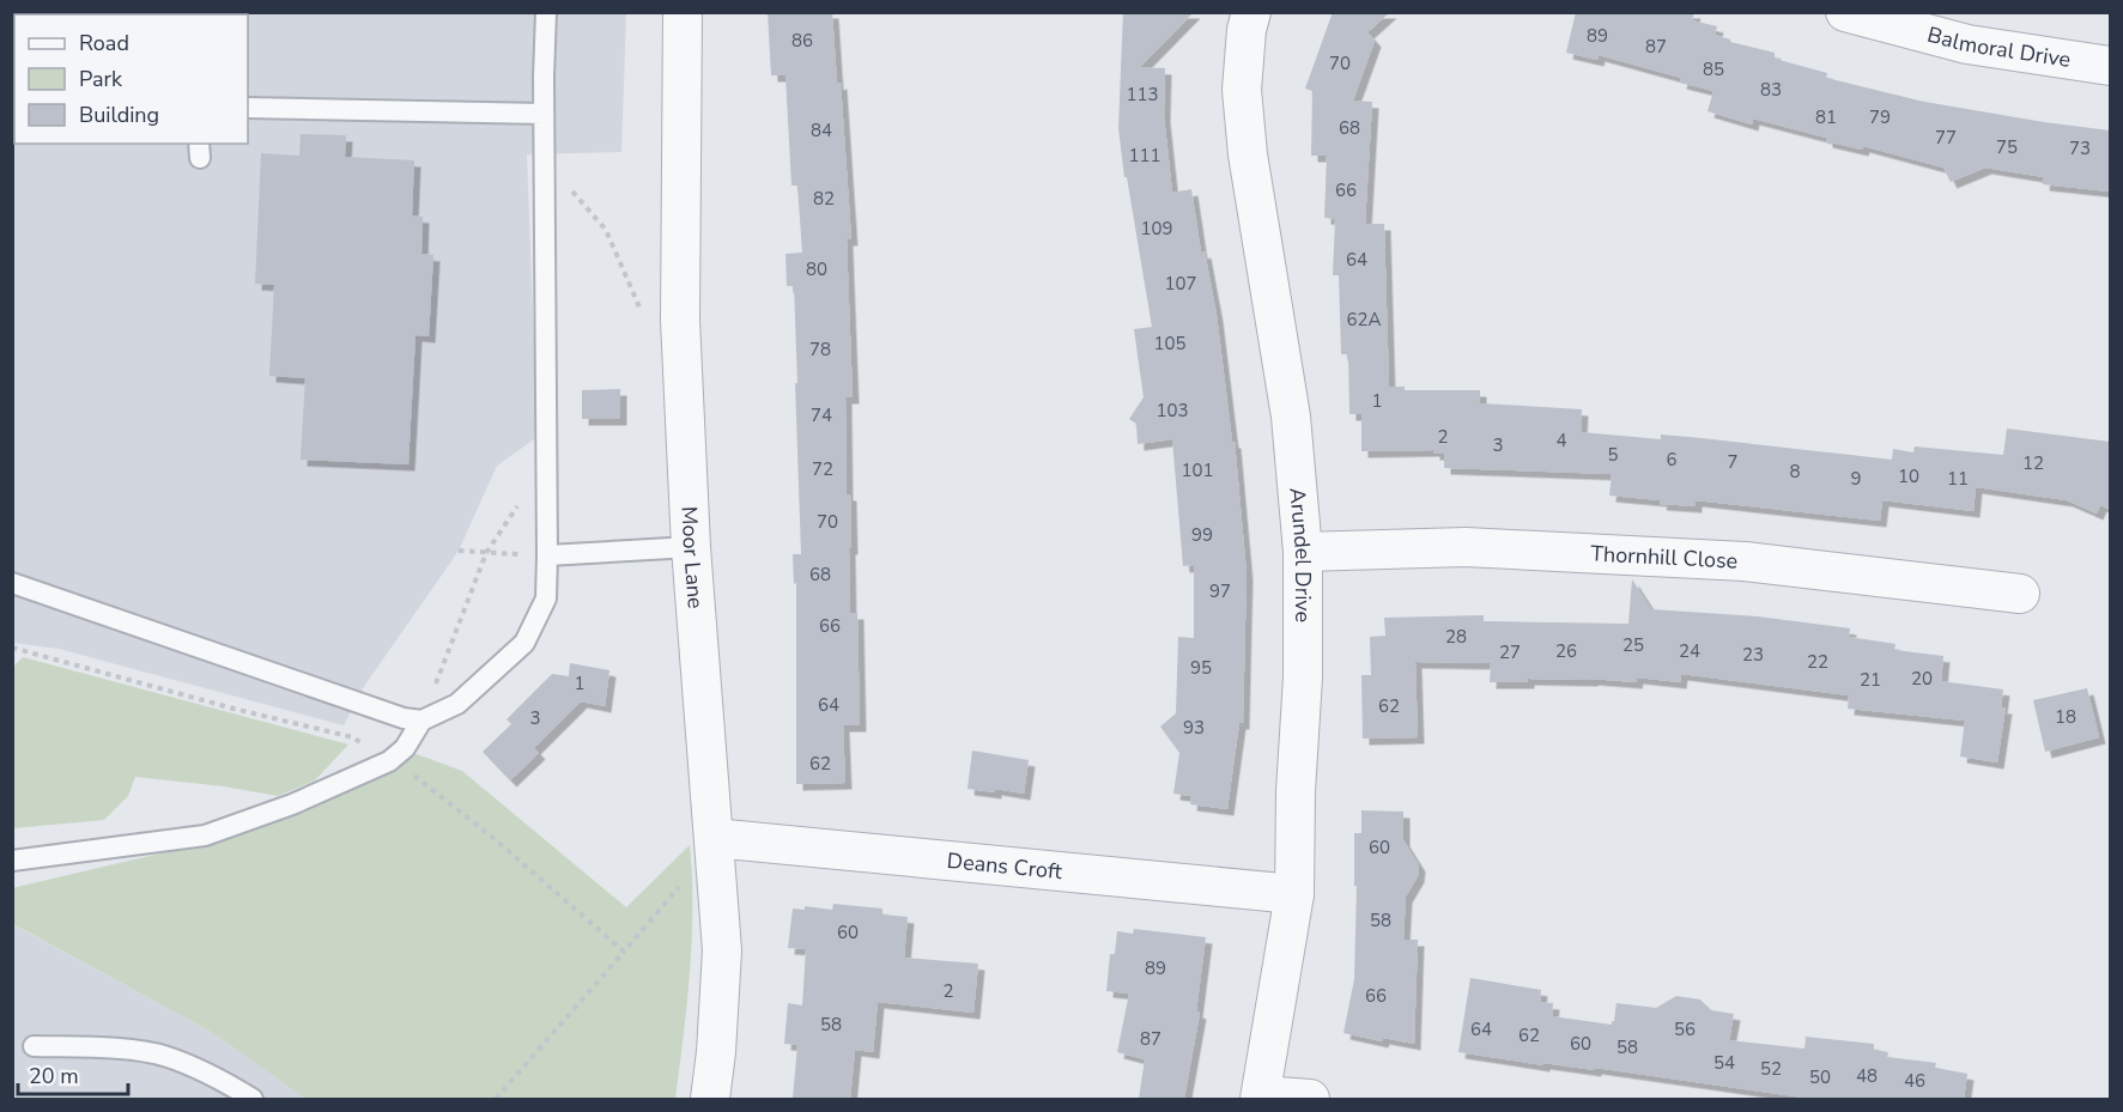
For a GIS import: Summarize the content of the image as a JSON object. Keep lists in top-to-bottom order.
{
  "streets": {
    "street": [
      "Balmoral Drive",
      "Arundel Drive",
      "Moor Lane",
      "Thornhill Close",
      "Deans Croft"
    ]
  },
  "crossings": [
    ["Arundel Drive", "Thornhill Close"],
    ["Arundel Drive", "Deans Croft"],
    ["Moor Lane", "Deans Croft"]
  ],
  "house_numbers": [
    "89",
    "86",
    "87",
    "70",
    "85",
    "83",
    "113",
    "81",
    "79",
    "68",
    "84",
    "77",
    "75",
    "73",
    "111",
    "66",
    "82",
    "109",
    "64",
    "80",
    "107",
    "62A",
    "105",
    "78",
    "1",
    "103",
    "74",
    "2",
    "4",
    "3",
    "5",
    "6",
    "7",
    "12",
    "72",
    "101",
    "8",
    "10",
    "9",
    "11",
    "70",
    "99",
    "68",
    "97",
    "66",
    "28",
    "25",
    "26",
    "24",
    "27",
    "23",
    "22",
    "95",
    "20",
    "21",
    "1",
    "64",
    "62",
    "18",
    "3",
    "93",
    "62",
    "60",
    "58",
    "60",
    "89",
    "2",
    "66",
    "58",
    "64",
    "56",
    "62",
    "87",
    "60",
    "58",
    "54",
    "52",
    "48",
    "50",
    "46"
  ],
  "legend": ["Road", "Park", "Building"],
  "scale_bar": "20 m"
}
